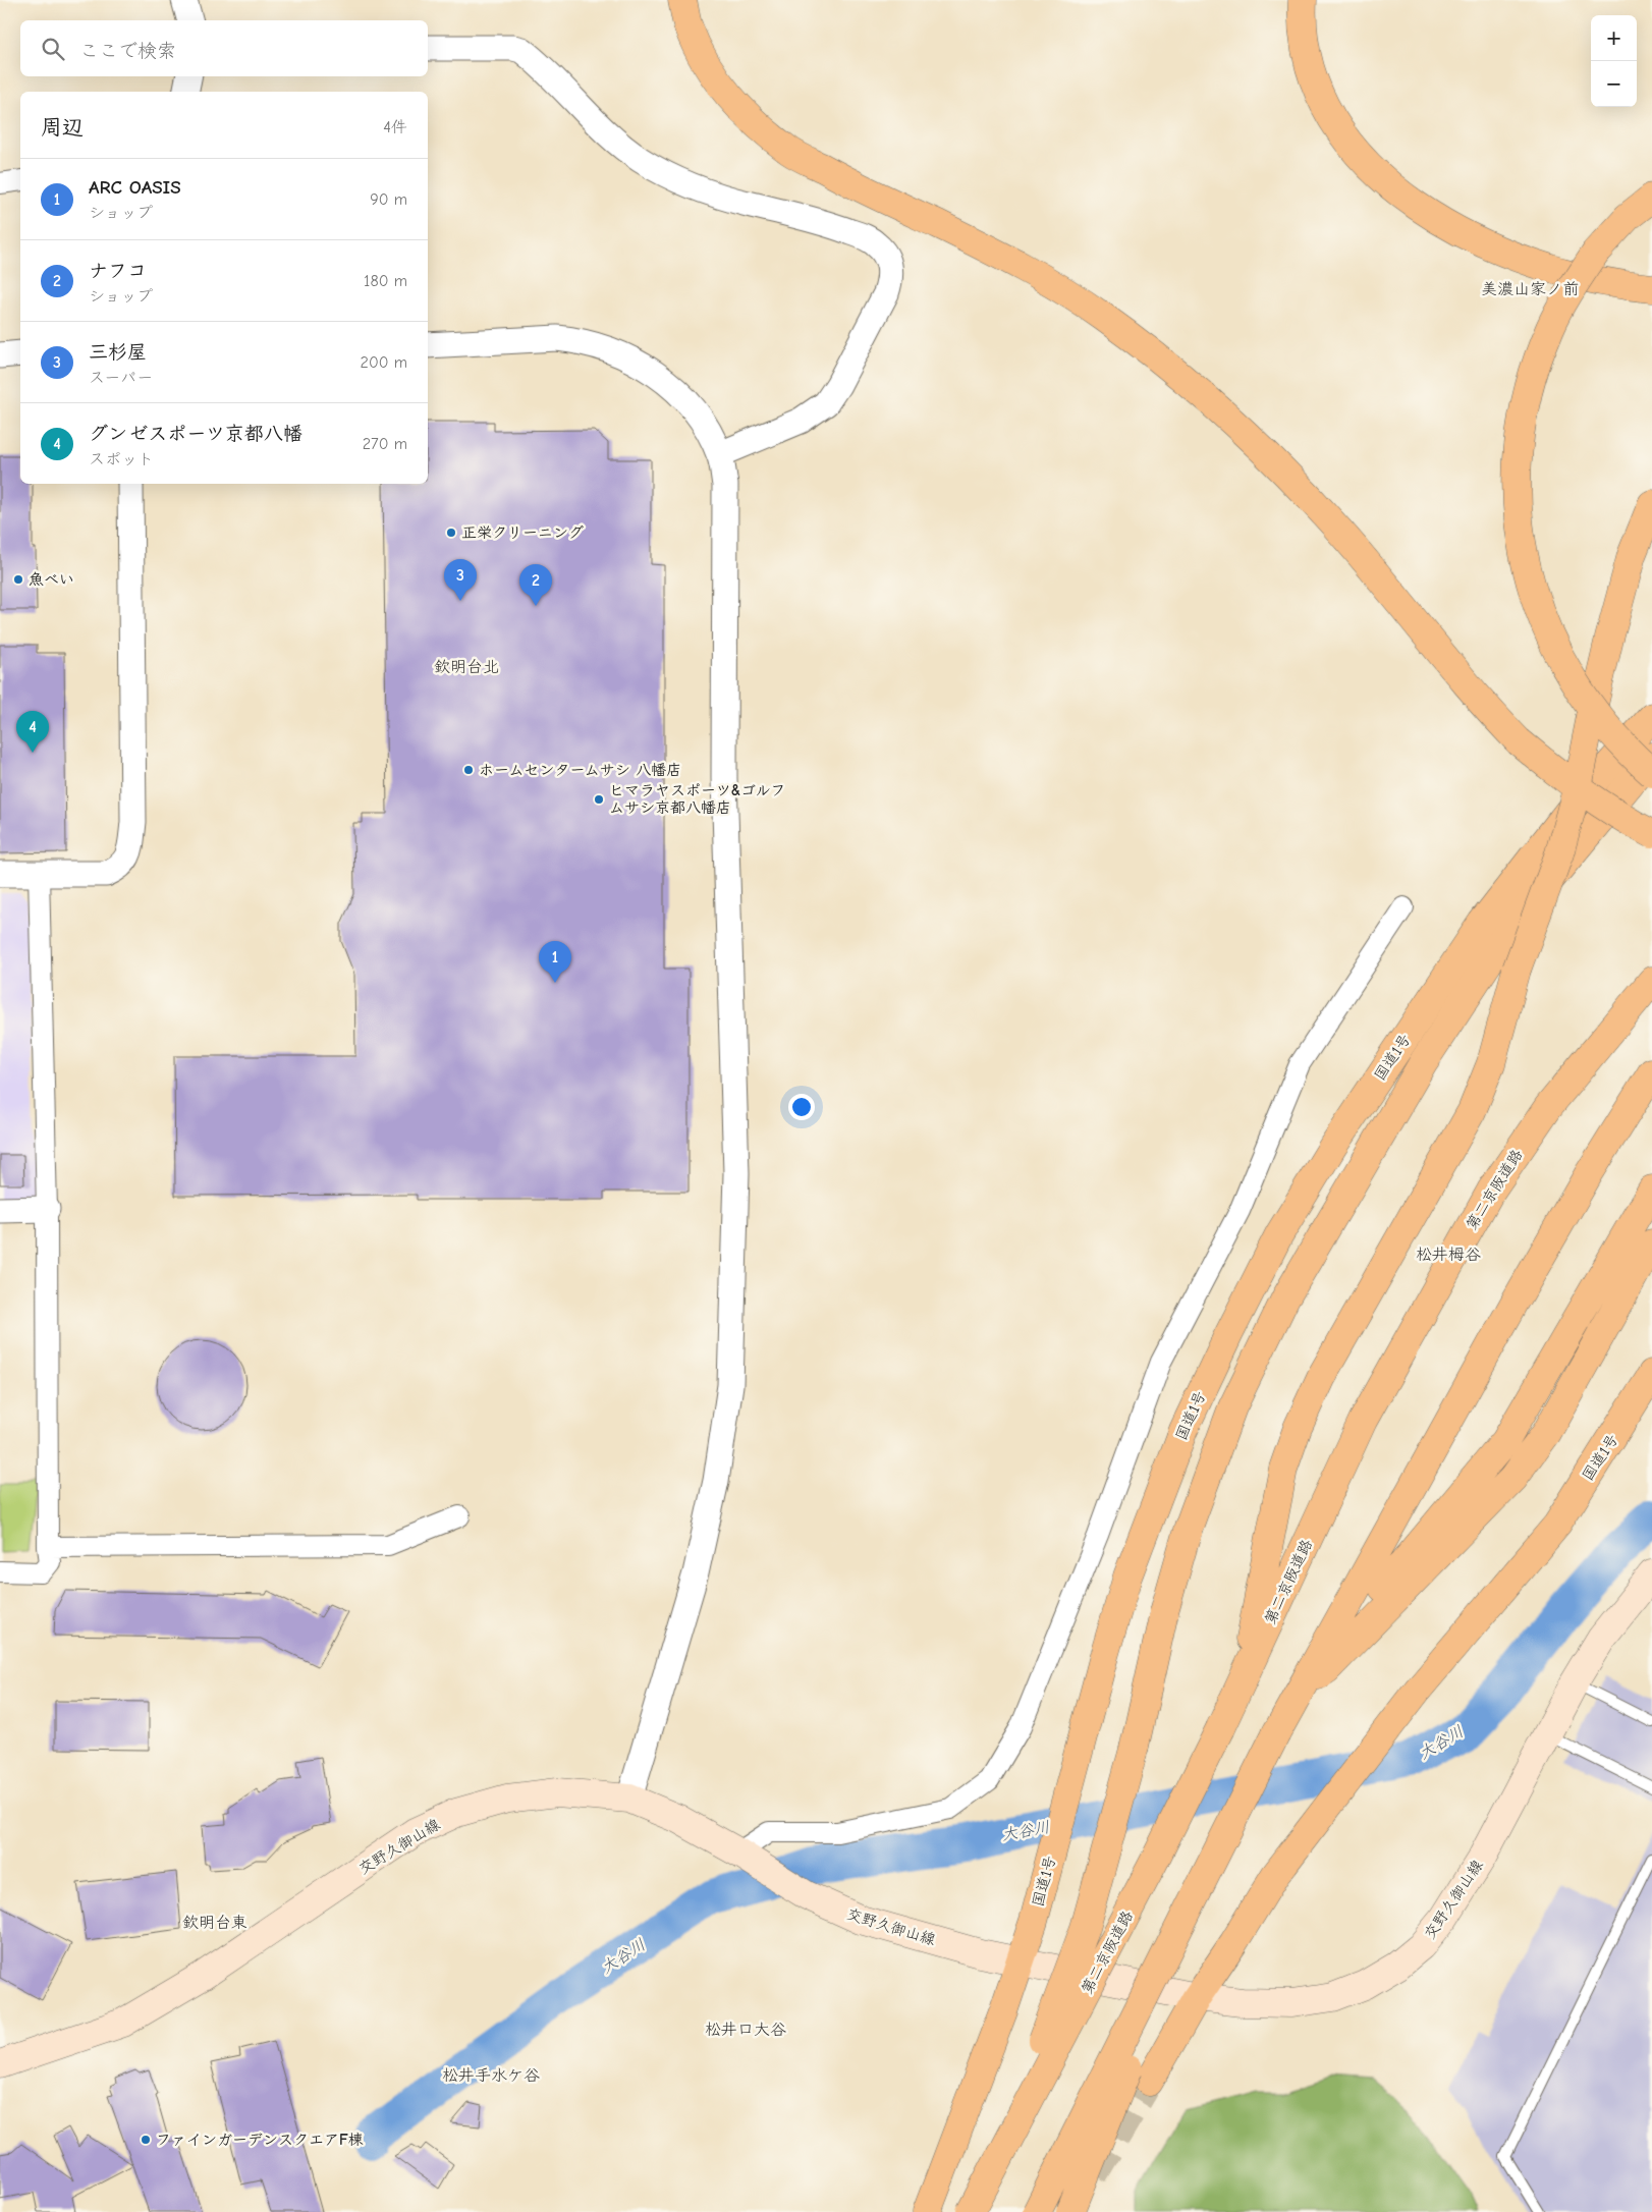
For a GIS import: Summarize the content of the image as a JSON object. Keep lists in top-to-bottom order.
{
  "streets": {
    "highway": ["国道1号", "第二京阪道路"],
    "main road": ["交野久御山線"]
  },
  "crossings": [
    ["国道1号", "交野久御山線"]
  ],
  "districts": [
    "美濃山家ノ前",
    "欽明台北",
    "松井栂谷",
    "欽明台東",
    "松井口大谷",
    "松井手水ケ谷"
  ],
  "water": ["大谷川"],
  "places": [
    "正栄クリーニング",
    "魚べい",
    "ホームセンタームサシ 八幡店",
    "ヒマラヤスポーツ&ゴルフ ムサシ京都八幡店",
    "ファインガーデンスクエアF棟"
  ],
  "page": {
    "map_buttons": ["+", "−"],
    "search": "ここで検索",
    "heading": ["周辺", "4件"],
    "list": [
      {
        "mark": "1",
        "name": "ARC OASIS",
        "note": "ショップ",
        "value": "90 m"
      },
      {
        "mark": "2",
        "name": "ナフコ",
        "note": "ショップ",
        "value": "180 m"
      },
      {
        "mark": "3",
        "name": "三杉屋",
        "note": "スーパー",
        "value": "200 m"
      },
      {
        "mark": "4",
        "name": "グンゼスポーツ京都八幡",
        "note": "スポット",
        "value": "270 m"
      }
    ],
    "pins": [
      "3",
      "2",
      "4",
      "1"
    ]
  }
}
